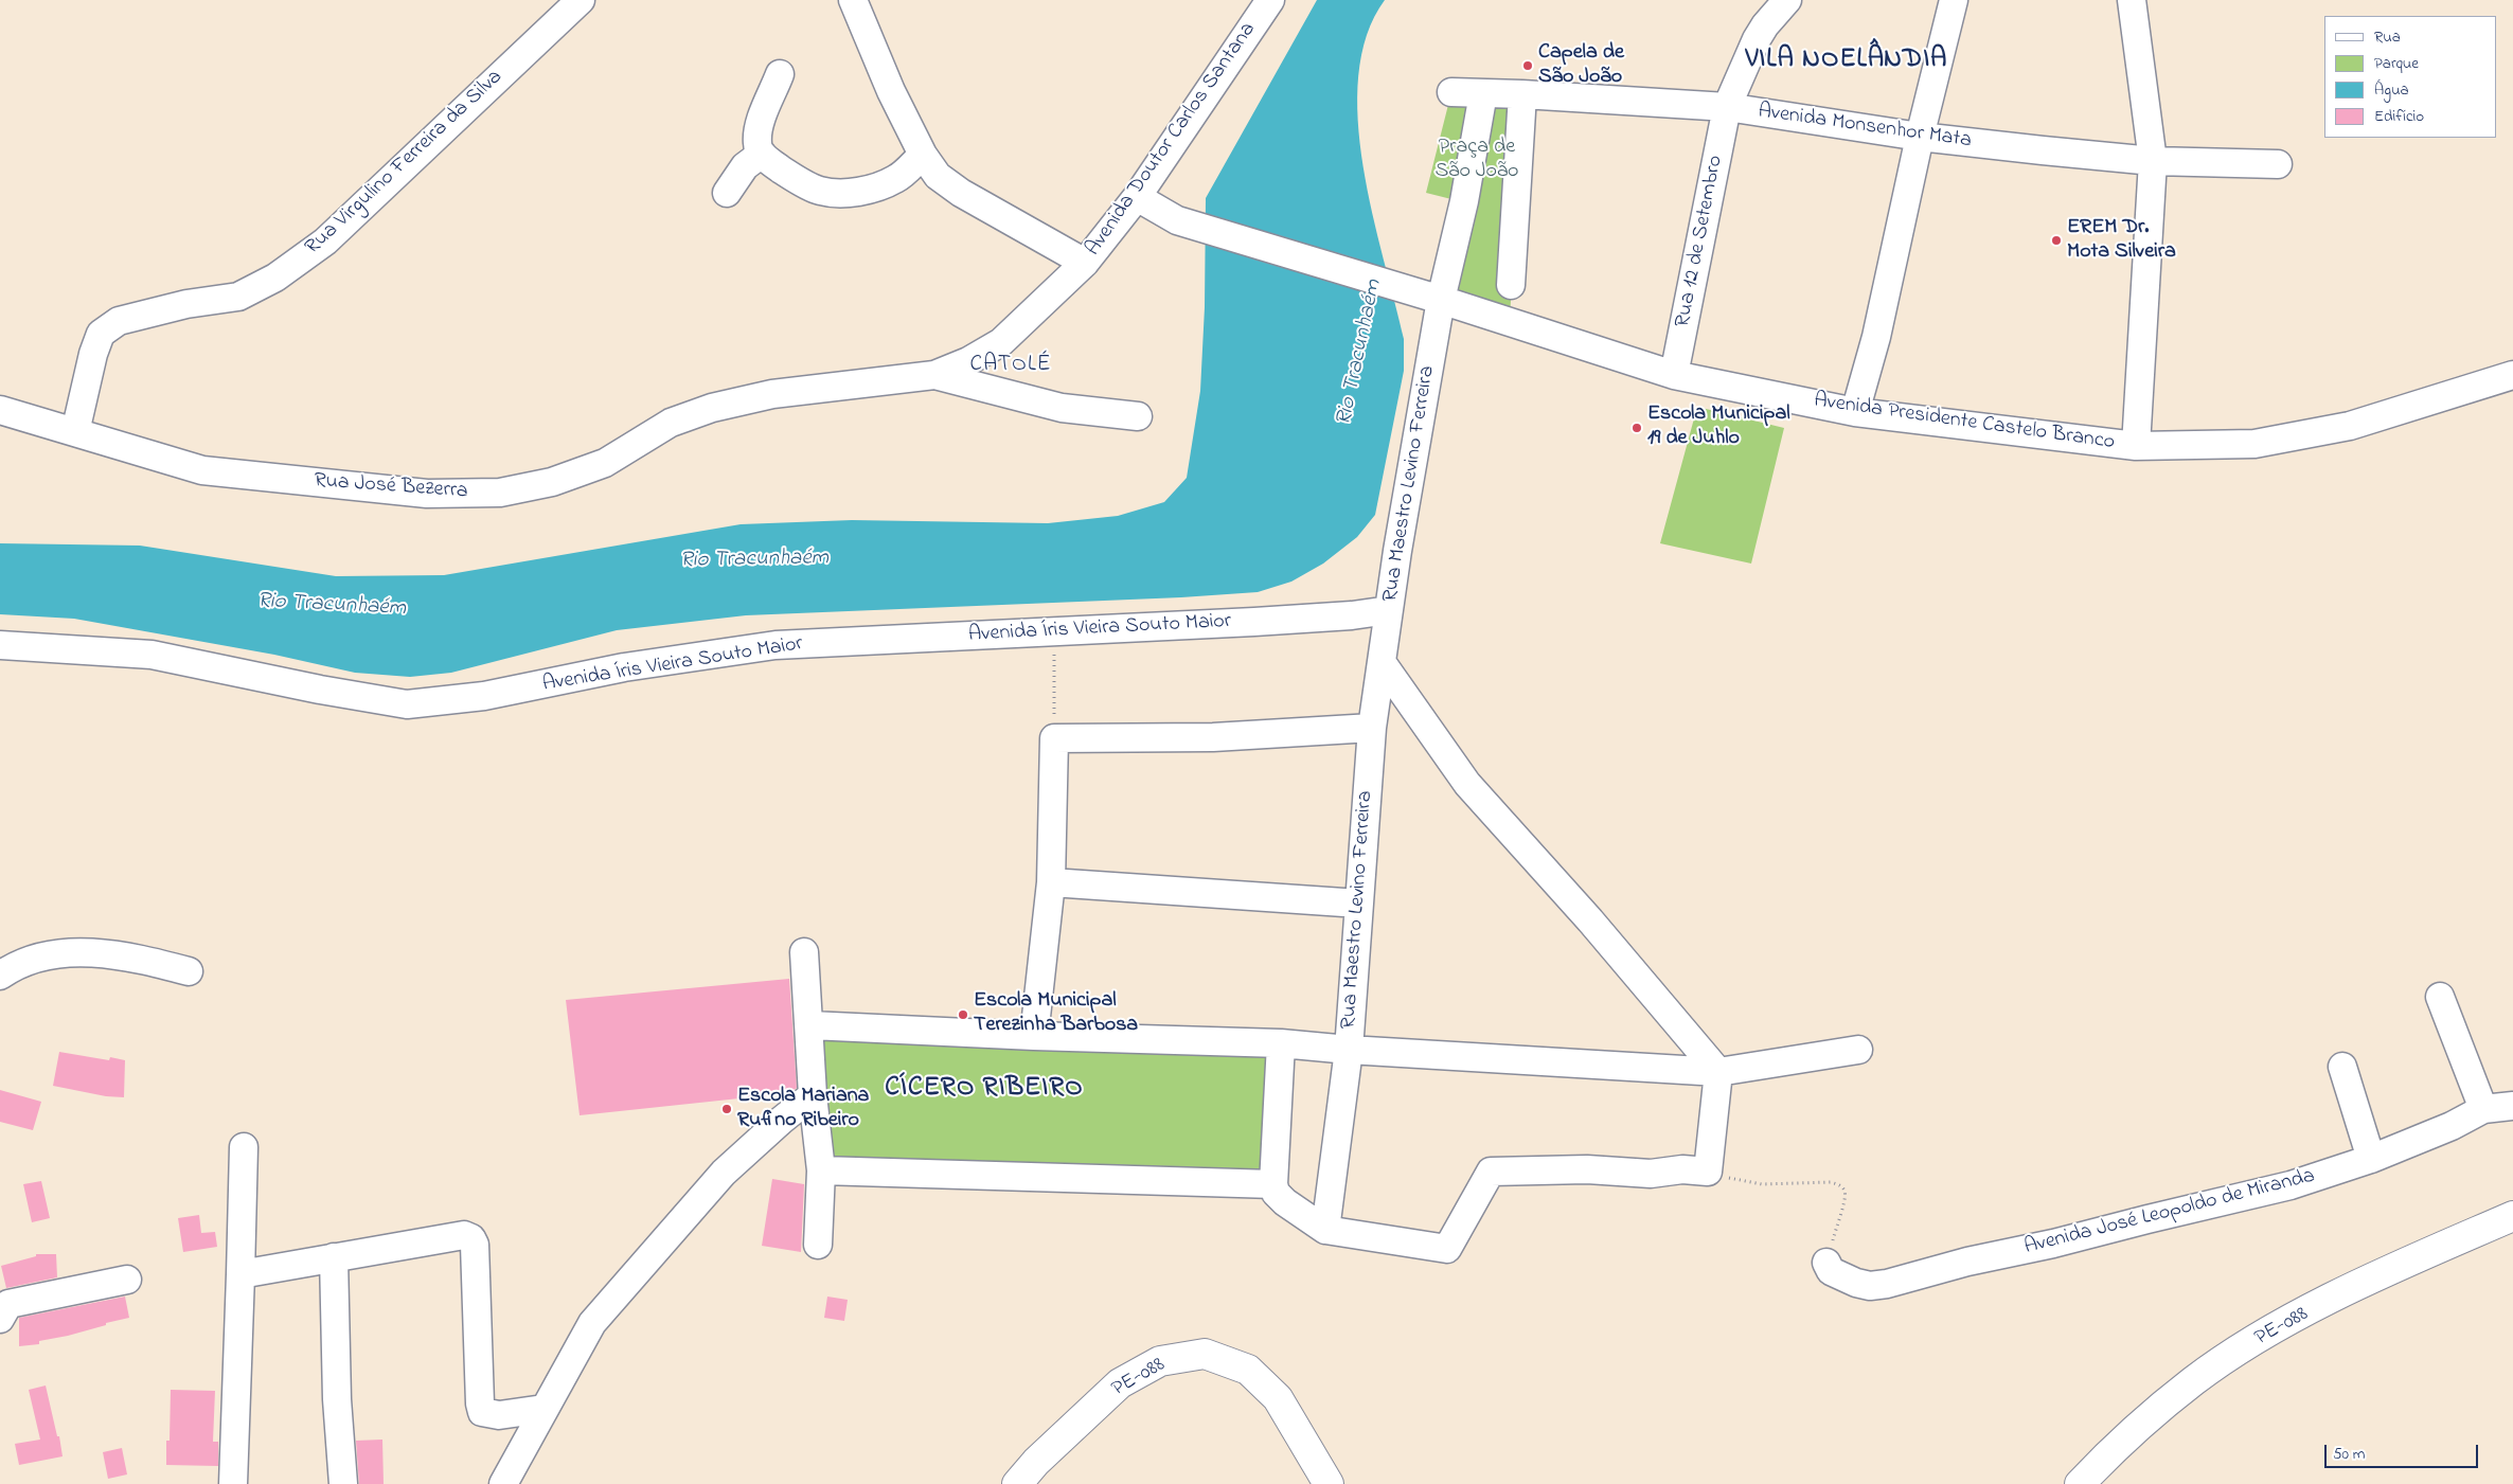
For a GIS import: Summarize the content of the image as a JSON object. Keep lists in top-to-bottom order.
{
  "streets": {
    "main road": ["PE-088"],
    "street": [
      "Avenida Monsenhor Mata",
      "Avenida Doutor Carlos Santana",
      "Rua Virgulino Ferreira da Silva",
      "Rua 12 de Setembro",
      "Avenida Presidente Castelo Branco",
      "Rua Maestro Levino Ferreira",
      "Rua José Bezerra",
      "Avenida Íris Vieira Souto Maior",
      "Avenida José Leopoldo de Miranda"
    ]
  },
  "crossings": [
    ["Avenida Monsenhor Mata", "Rua 12 de Setembro"],
    ["Avenida Monsenhor Mata", "Rua Maestro Levino Ferreira"],
    ["Avenida Doutor Carlos Santana", "Avenida Presidente Castelo Branco"],
    ["Avenida Doutor Carlos Santana", "Rua José Bezerra"],
    ["Rua Virgulino Ferreira da Silva", "Rua José Bezerra"],
    ["Rua 12 de Setembro", "Avenida Presidente Castelo Branco"],
    ["Avenida Presidente Castelo Branco", "Rua Maestro Levino Ferreira"],
    ["Rua Maestro Levino Ferreira", "Avenida Íris Vieira Souto Maior"]
  ],
  "districts": ["VILA NOELÂNDIA", "CATOLÉ", "CÍCERO RIBEIRO"],
  "water": ["Rio Tracunhaém"],
  "parks": ["Praça de São João"],
  "places": [
    "Capela de São João",
    "EREM Dr. Mota Silveira",
    "Escola Municipal 19 de Juhlo",
    "Escola Municipal Terezinha Barbosa",
    "Escola Mariana Rufino Ribeiro"
  ],
  "legend": [
    "Rua",
    "Parque",
    "Água",
    "Edifício"
  ],
  "scale_bar": "50 m"
}
